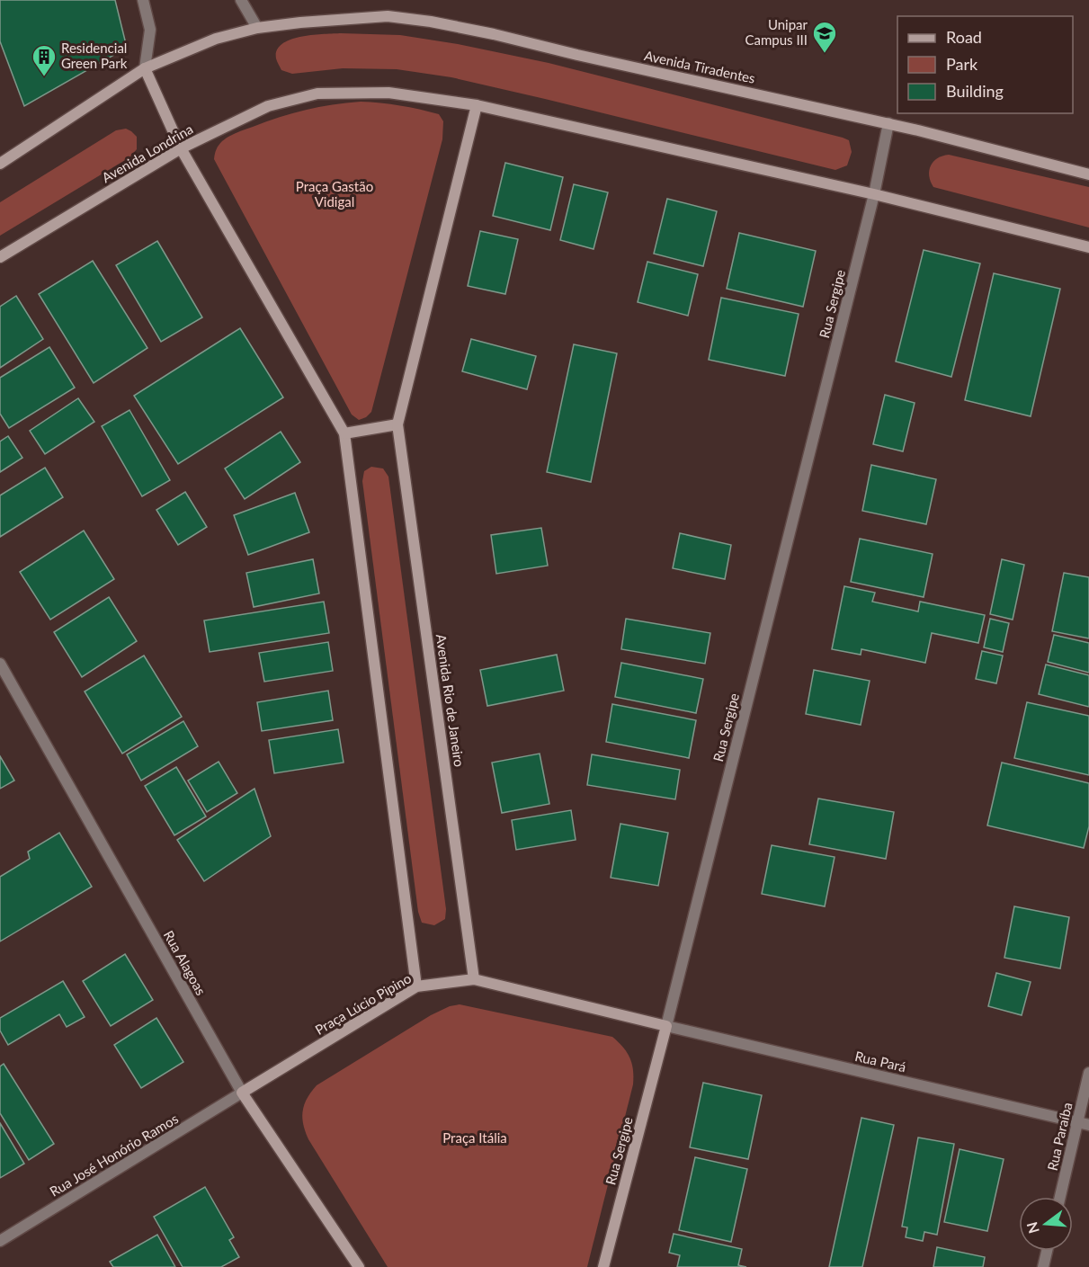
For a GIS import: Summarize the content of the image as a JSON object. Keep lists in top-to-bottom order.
{
  "streets": {
    "street": [
      "Avenida Tiradentes",
      "Avenida Londrina",
      "Rua Sergipe",
      "Avenida Rio de Janeiro",
      "Rua Alagoas",
      "Praça Lúcio Pipino",
      "Rua Pará",
      "Rua Paraíba",
      "Rua José Honório Ramos"
    ]
  },
  "crossings": [
    ["Avenida Tiradentes", "Rua Sergipe"],
    ["Rua Sergipe", "Praça Lúcio Pipino"],
    ["Rua Sergipe", "Rua Pará"],
    ["Avenida Rio de Janeiro", "Praça Lúcio Pipino"],
    ["Rua Alagoas", "Praça Lúcio Pipino"],
    ["Rua Alagoas", "Rua José Honório Ramos"],
    ["Praça Lúcio Pipino", "Rua Pará"],
    ["Praça Lúcio Pipino", "Rua José Honório Ramos"],
    ["Rua Pará", "Rua Paraíba"]
  ],
  "parks": ["Praça Gastão Vidigal", "Praça Itália"],
  "places": {
    "school or university": ["Unipar Campus III"],
    "building": ["Residencial Green Park"]
  },
  "legend": ["Road", "Park", "Building"],
  "north": "left"
}
